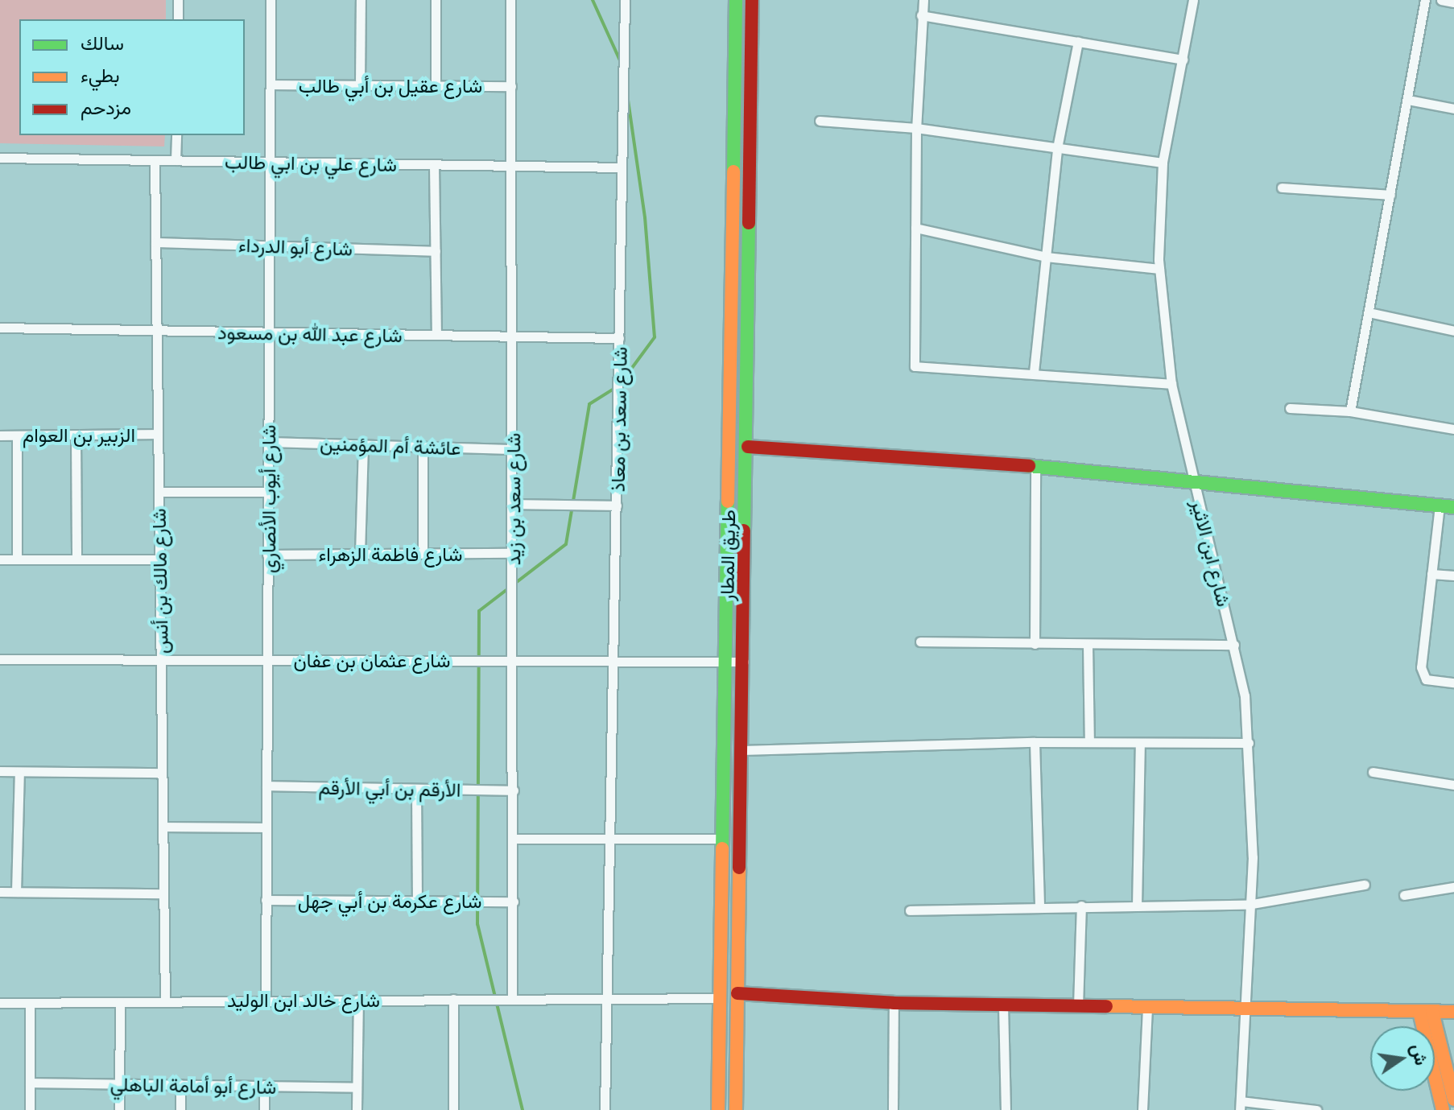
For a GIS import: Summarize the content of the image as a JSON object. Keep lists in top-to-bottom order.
{
  "streets": {
    "main road": ["طريق المطار"],
    "street": [
      "شارع عقيل بن أبي طالب",
      "شارع علي بن ابي طالب",
      "شارع أبو الدرداء",
      "شارع عبد الله بن مسعود",
      "شارع سعد بن معاذ",
      "الزبير بن العوام",
      "عائشة أم المؤمنين",
      "شارع أيوب الأنصاري",
      "شارع سعد بن زيد",
      "شارع ابن الاثير",
      "شارع فاطمة الزهراء",
      "شارع مالك بن أنس",
      "شارع عثمان بن عفان",
      "الأرقم بن أبي الأرقم",
      "شارع عكرمة بن أبي جهل",
      "شارع خالد ابن الوليد",
      "شارع أبو أمامة الباهلي"
    ]
  },
  "crossings": [
    ["شارع عقيل بن أبي طالب", "شارع أيوب الأنصاري"],
    ["شارع عقيل بن أبي طالب", "شارع سعد بن زيد"],
    ["شارع علي بن ابي طالب", "شارع سعد بن معاذ"],
    ["شارع علي بن ابي طالب", "شارع أيوب الأنصاري"],
    ["شارع علي بن ابي طالب", "شارع سعد بن زيد"],
    ["شارع علي بن ابي طالب", "شارع مالك بن أنس"],
    ["شارع أبو الدرداء", "شارع أيوب الأنصاري"],
    ["شارع أبو الدرداء", "شارع مالك بن أنس"],
    ["شارع عبد الله بن مسعود", "شارع سعد بن معاذ"],
    ["شارع عبد الله بن مسعود", "شارع أيوب الأنصاري"],
    ["شارع عبد الله بن مسعود", "شارع سعد بن زيد"],
    ["شارع عبد الله بن مسعود", "شارع مالك بن أنس"],
    ["شارع سعد بن معاذ", "شارع عثمان بن عفان"],
    ["شارع سعد بن معاذ", "شارع خالد ابن الوليد"],
    ["الزبير بن العوام", "شارع مالك بن أنس"],
    ["عائشة أم المؤمنين", "شارع أيوب الأنصاري"],
    ["عائشة أم المؤمنين", "شارع سعد بن زيد"],
    ["شارع أيوب الأنصاري", "شارع فاطمة الزهراء"],
    ["شارع أيوب الأنصاري", "شارع عثمان بن عفان"],
    ["شارع أيوب الأنصاري", "الأرقم بن أبي الأرقم"],
    ["شارع أيوب الأنصاري", "شارع عكرمة بن أبي جهل"],
    ["شارع أيوب الأنصاري", "شارع خالد ابن الوليد"],
    ["شارع سعد بن زيد", "شارع فاطمة الزهراء"],
    ["شارع سعد بن زيد", "شارع عثمان بن عفان"],
    ["شارع سعد بن زيد", "الأرقم بن أبي الأرقم"],
    ["شارع سعد بن زيد", "شارع عكرمة بن أبي جهل"],
    ["شارع سعد بن زيد", "شارع خالد ابن الوليد"],
    ["طريق المطار", "شارع عثمان بن عفان"],
    ["طريق المطار", "شارع خالد ابن الوليد"],
    ["شارع مالك بن أنس", "شارع عثمان بن عفان"],
    ["شارع مالك بن أنس", "شارع خالد ابن الوليد"]
  ],
  "legend": ["سالك", "بطيء", "مزدحم"],
  "north": "right"
}
